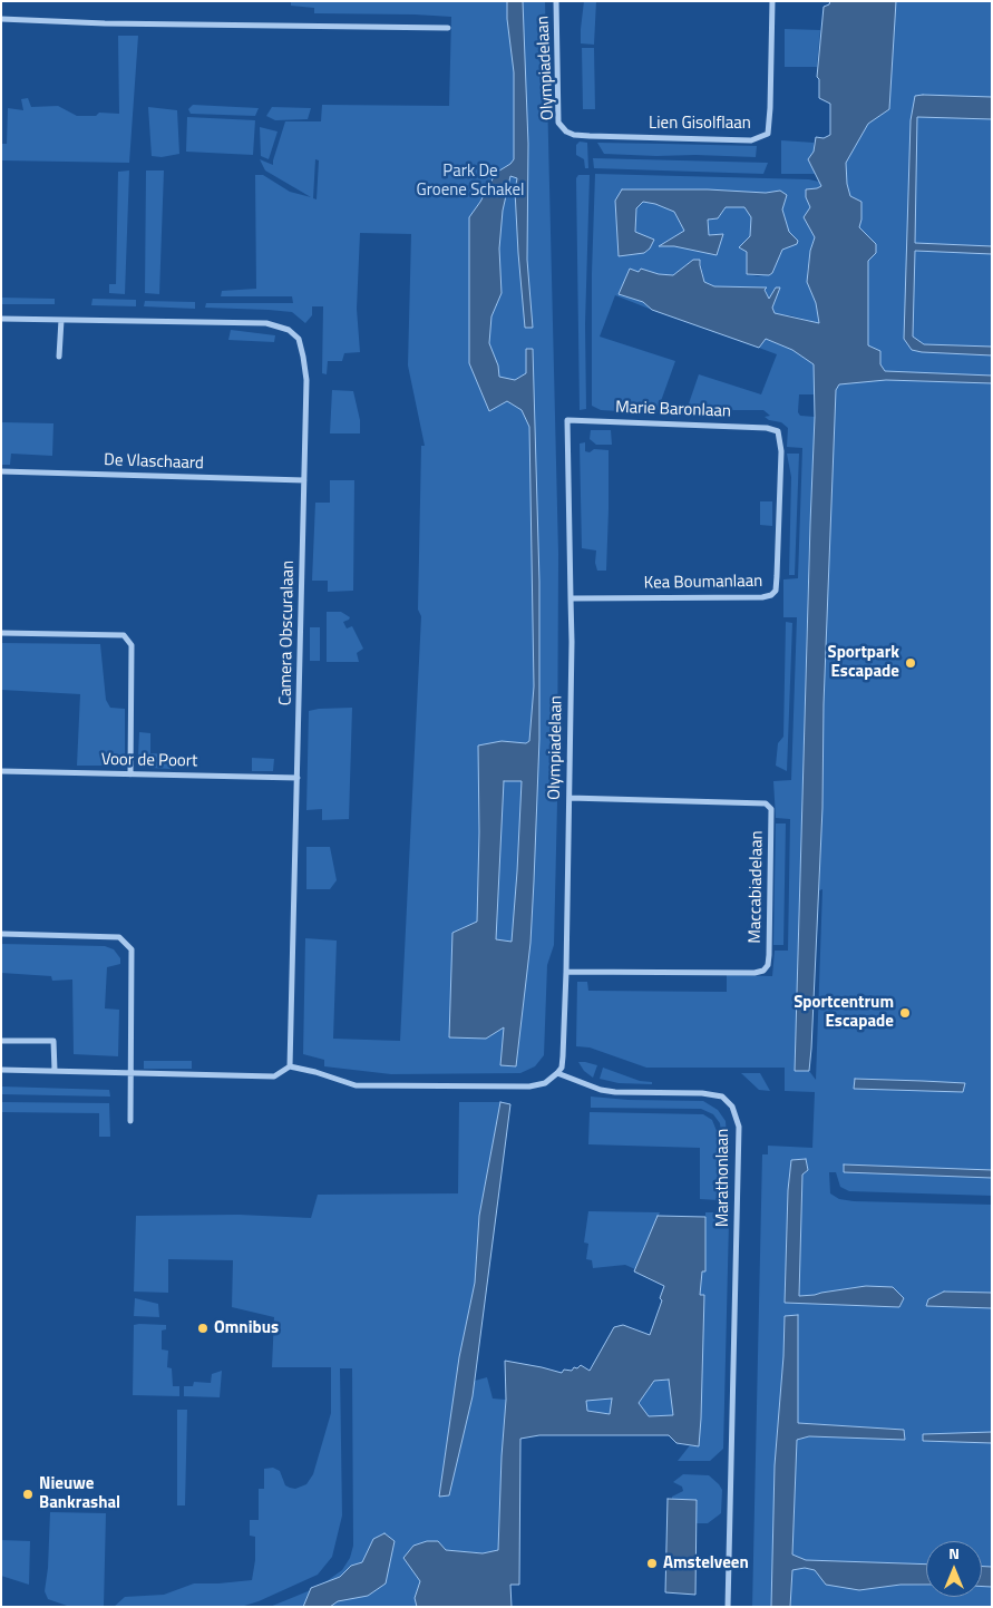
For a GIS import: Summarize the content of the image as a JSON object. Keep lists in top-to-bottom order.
{
  "streets": {
    "street": [
      "Olympiadelaan",
      "Lien Gisolflaan",
      "Marie Baronlaan",
      "De Vlaschaard",
      "Kea Boumanlaan",
      "Camera Obscuralaan",
      "Voor de Poort",
      "Maccabiadelaan",
      "Marathonlaan"
    ]
  },
  "crossings": [
    ["Olympiadelaan", "Lien Gisolflaan"],
    ["Olympiadelaan", "Marie Baronlaan"],
    ["Olympiadelaan", "Kea Boumanlaan"],
    ["Olympiadelaan", "Maccabiadelaan"],
    ["Olympiadelaan", "Marathonlaan"],
    ["Marie Baronlaan", "Kea Boumanlaan"],
    ["De Vlaschaard", "Camera Obscuralaan"],
    ["Camera Obscuralaan", "Voor de Poort"]
  ],
  "parks": ["Park De Groene Schakel"],
  "places": [
    "Sportpark Escapade",
    "Sportcentrum Escapade",
    "Omnibus",
    "Nieuwe Bankrashal",
    "Amstelveen"
  ],
  "north": "top"
}
